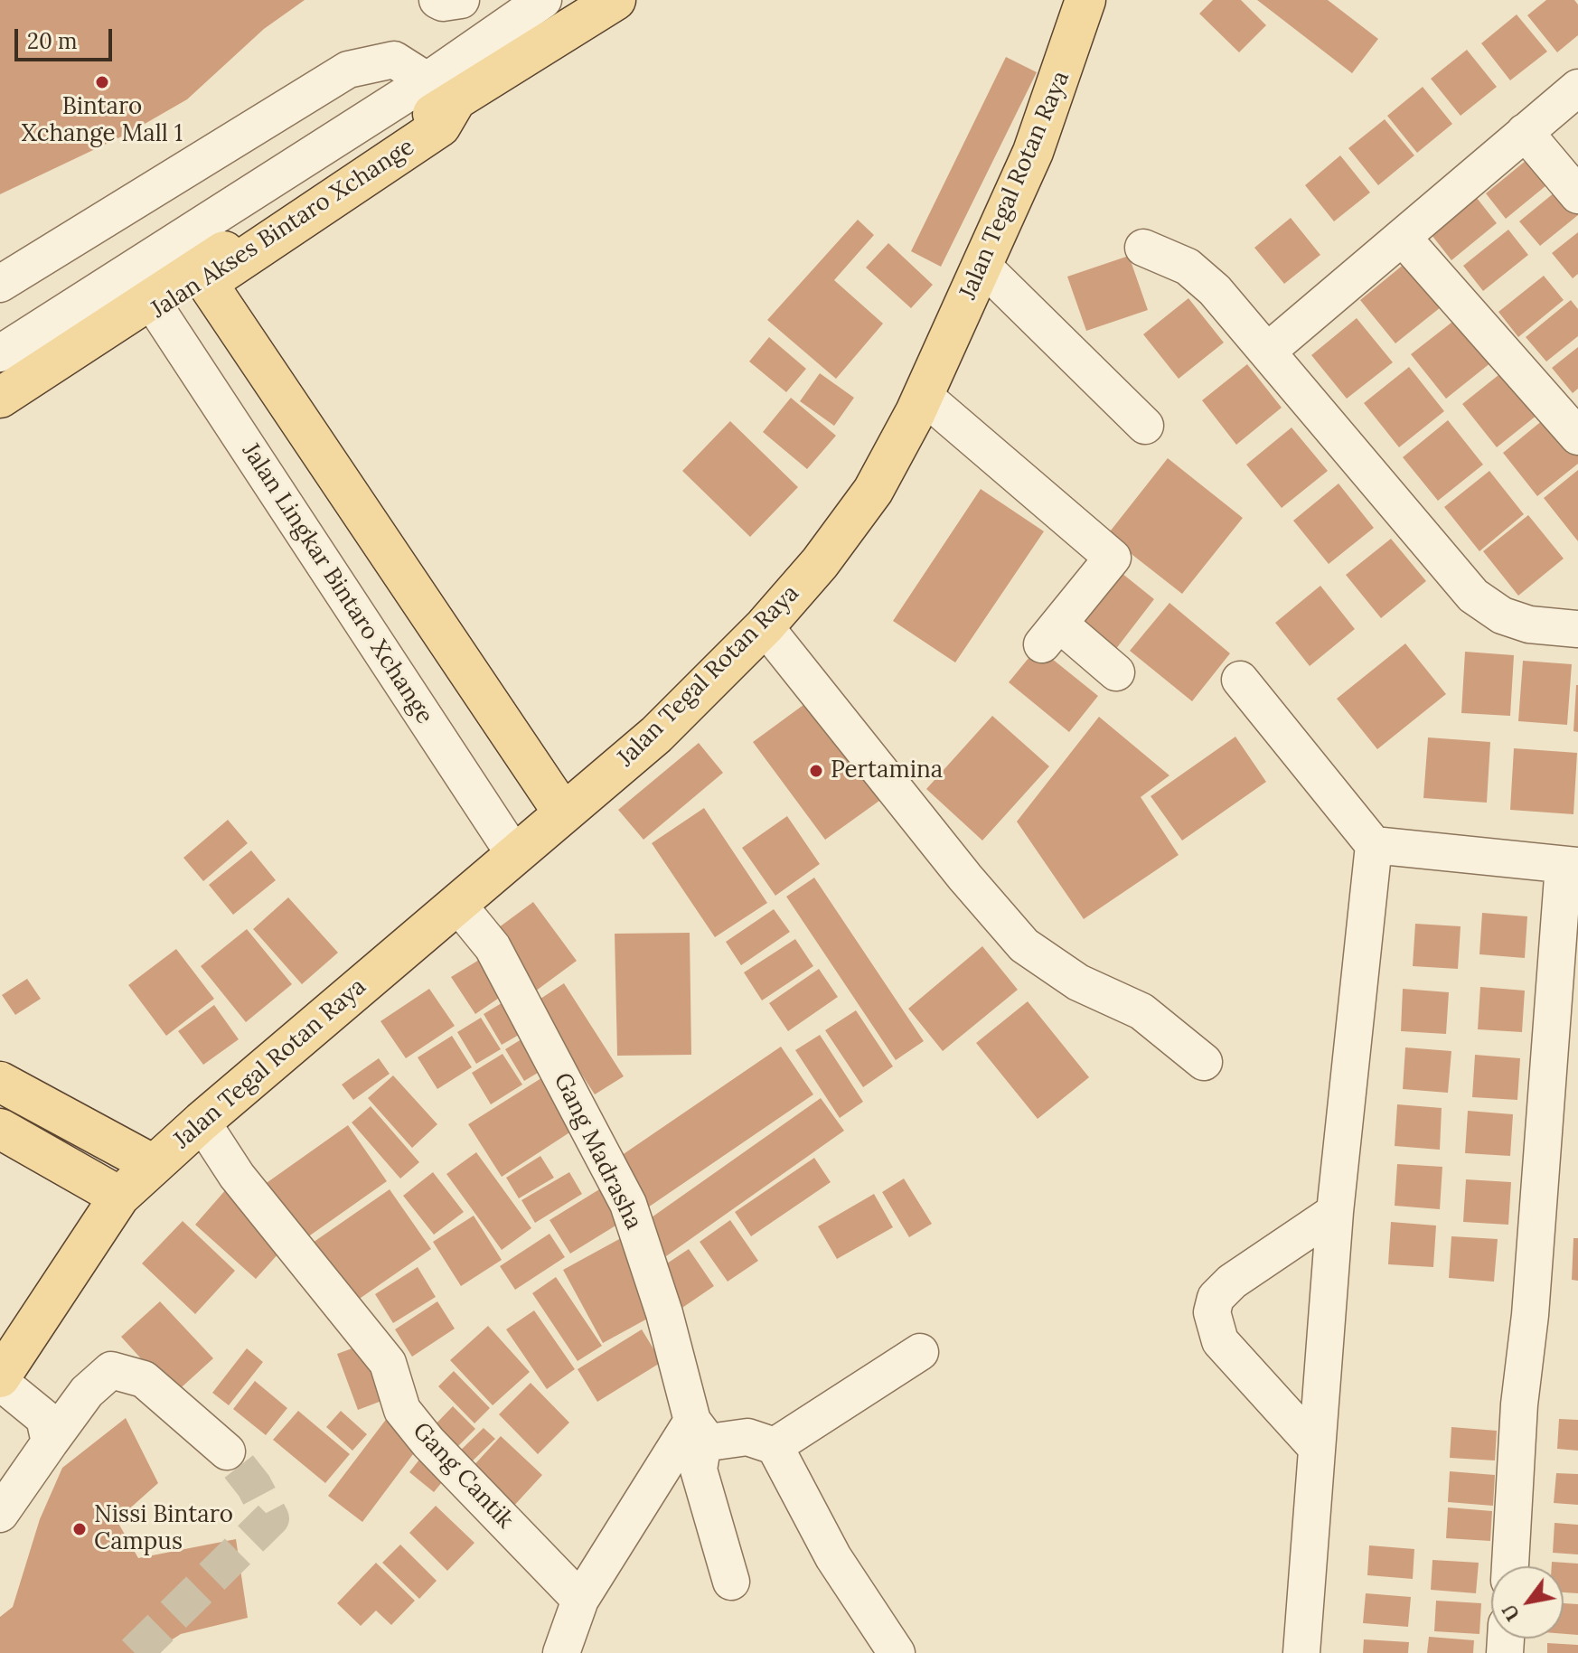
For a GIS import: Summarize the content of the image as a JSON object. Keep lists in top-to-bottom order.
{
  "streets": {
    "main road": ["Jalan Tegal Rotan Raya", "Jalan Akses Bintaro Xchange"],
    "street": ["Jalan Lingkar Bintaro Xchange", "Gang Madrasha", "Gang Cantik"]
  },
  "crossings": [
    ["Jalan Tegal Rotan Raya", "Jalan Lingkar Bintaro Xchange"],
    ["Jalan Tegal Rotan Raya", "Gang Madrasha"],
    ["Jalan Tegal Rotan Raya", "Gang Cantik"],
    ["Jalan Akses Bintaro Xchange", "Jalan Lingkar Bintaro Xchange"]
  ],
  "places": ["Bintaro Xchange Mall 1", "Pertamina", "Nissi Bintaro Campus"],
  "scale_bar": "20 m",
  "north": "bottom left"
}
